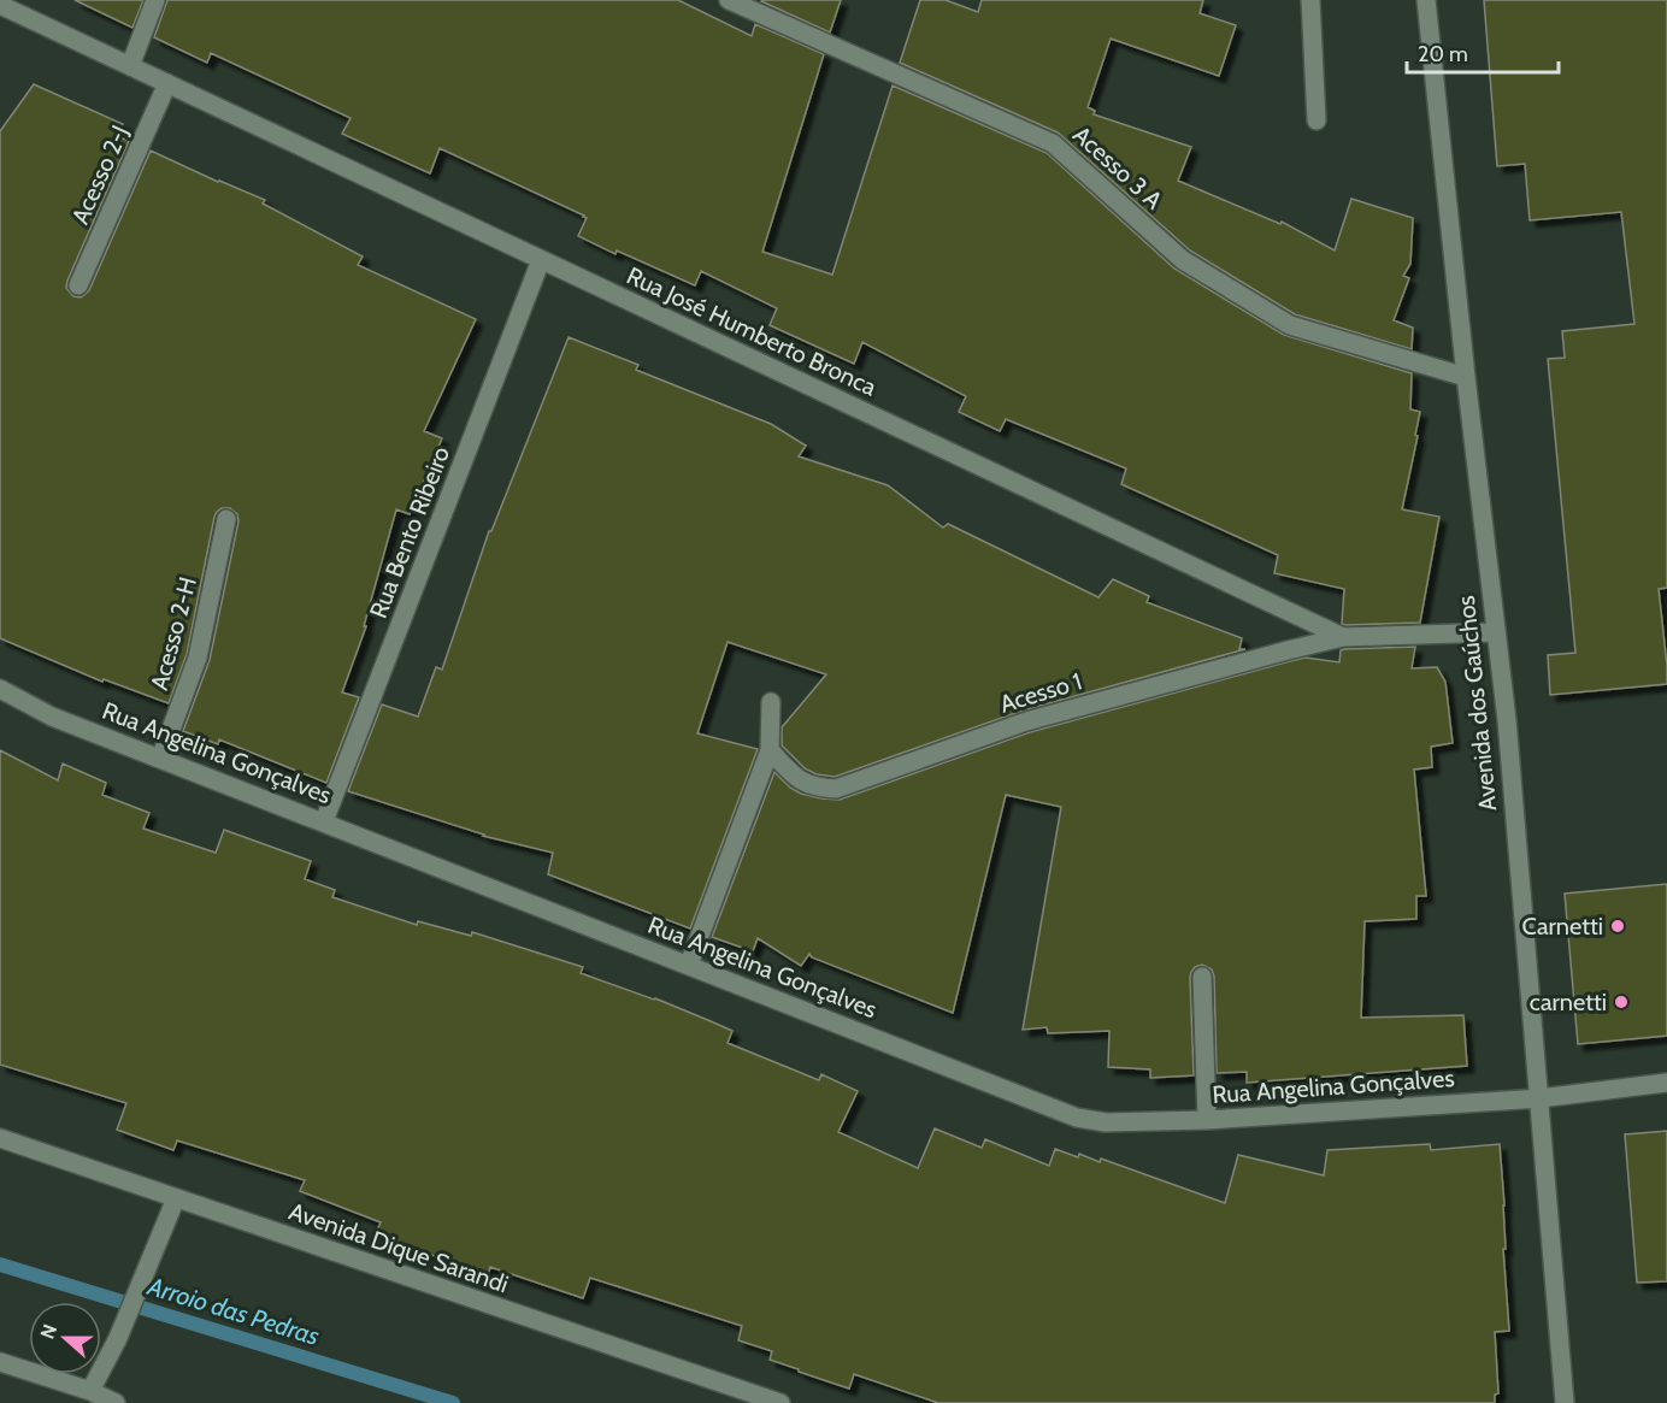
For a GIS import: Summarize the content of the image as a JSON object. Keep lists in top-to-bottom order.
{
  "streets": {
    "street": [
      "Acesso 3 A",
      "Acesso 2-J",
      "Rua José Humberto Bronca",
      "Rua Bento Ribeiro",
      "Acesso 2-H",
      "Acesso 1",
      "Avenida dos Gaúchos",
      "Rua Angelina Gonçalves",
      "Avenida Dique Sarandi"
    ]
  },
  "crossings": [
    ["Acesso 3 A", "Avenida dos Gaúchos"],
    ["Acesso 2-J", "Rua José Humberto Bronca"],
    ["Rua José Humberto Bronca", "Rua Bento Ribeiro"],
    ["Rua José Humberto Bronca", "Acesso 1"],
    ["Rua José Humberto Bronca", "Avenida dos Gaúchos"],
    ["Rua Bento Ribeiro", "Rua Angelina Gonçalves"],
    ["Acesso 2-H", "Rua Angelina Gonçalves"],
    ["Avenida dos Gaúchos", "Rua Angelina Gonçalves"]
  ],
  "water": ["Arroio das Pedras"],
  "places": ["Carnetti", "carnetti"],
  "scale_bar": "20 m",
  "north": "left"
}
